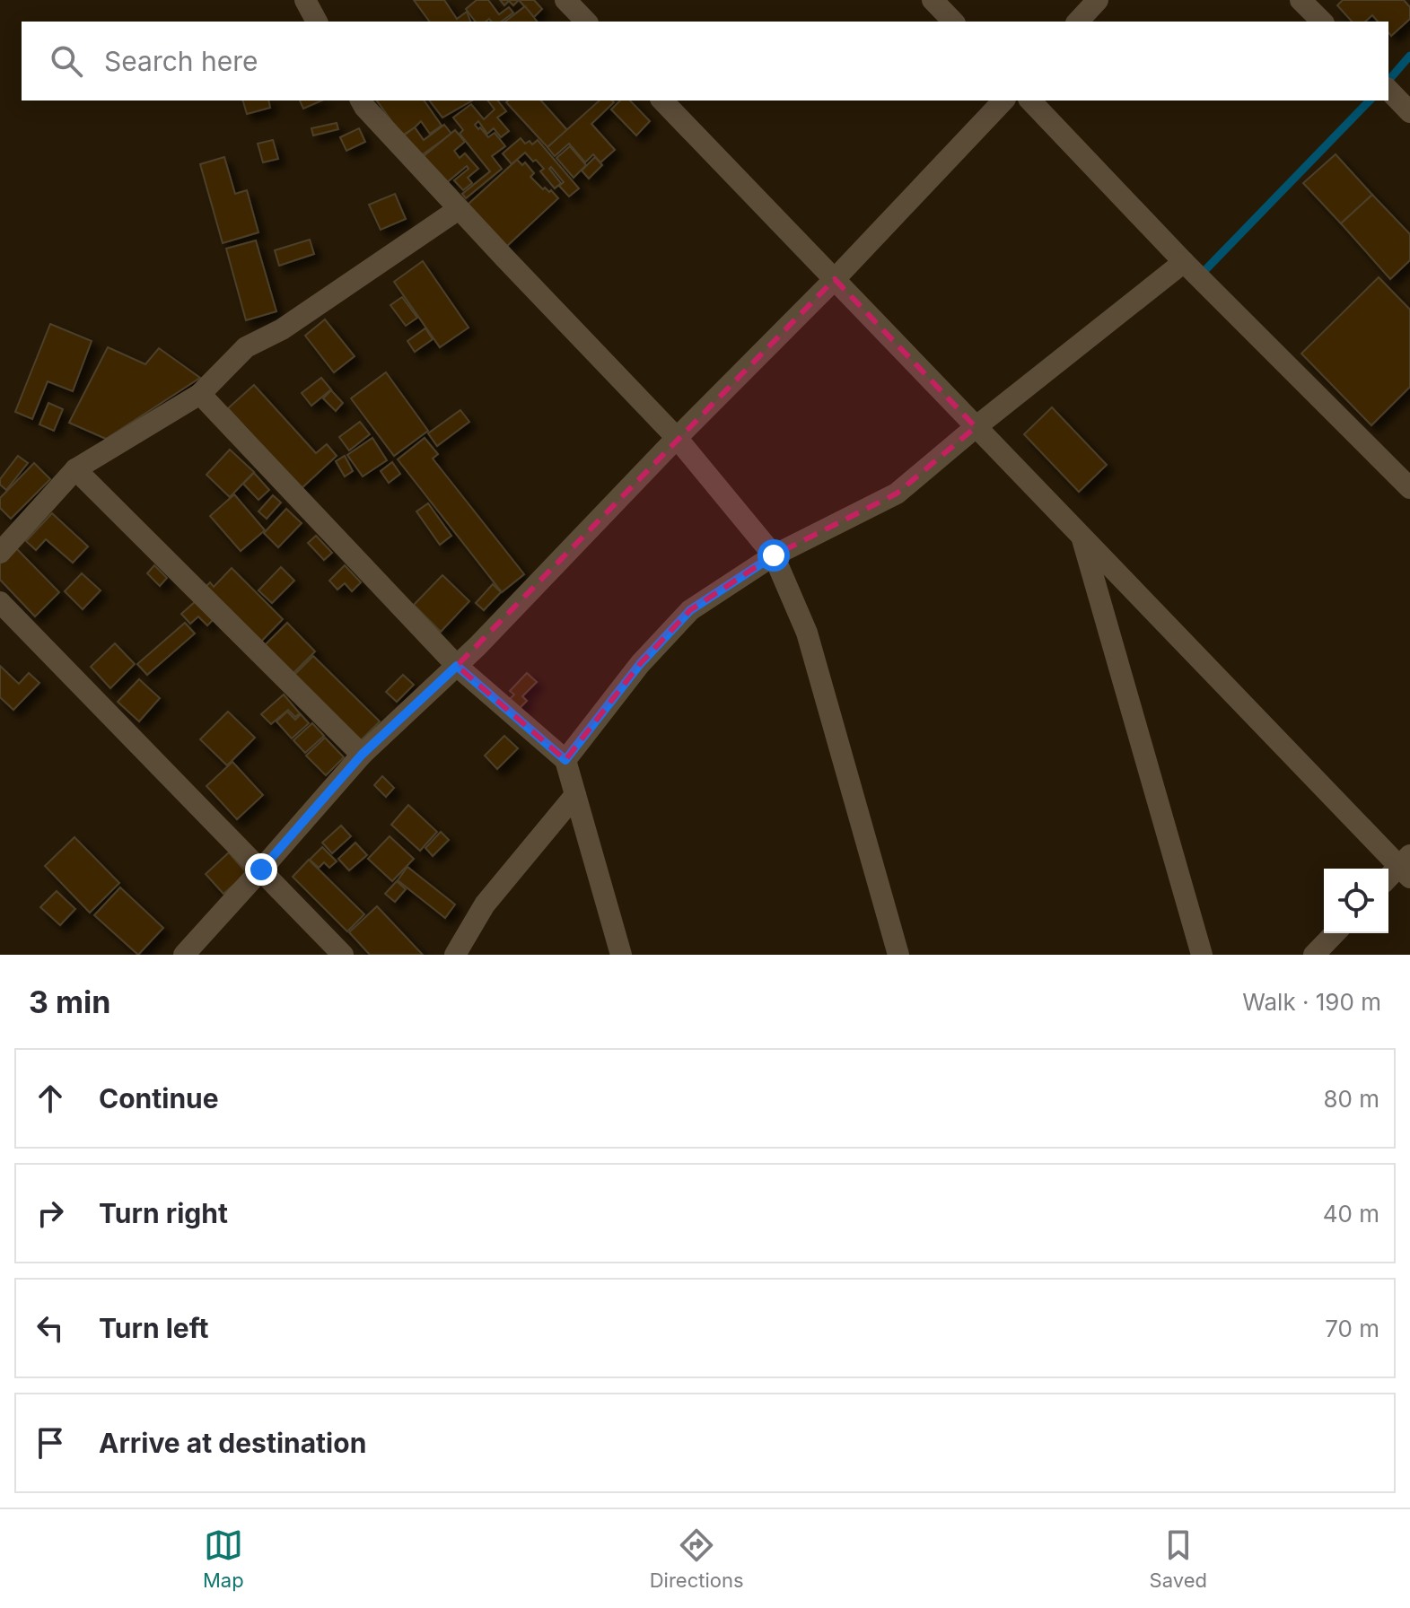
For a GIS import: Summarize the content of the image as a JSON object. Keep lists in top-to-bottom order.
{
  "page": {
    "search": "Search here",
    "heading": ["3 min", "Walk · 190 m"],
    "list": [
      ["Continue", "80 m"],
      ["Turn right", "40 m"],
      ["Turn left", "70 m"],
      "Arrive at destination"
    ],
    "nav": ["Map", "Directions", "Saved"]
  }
}
